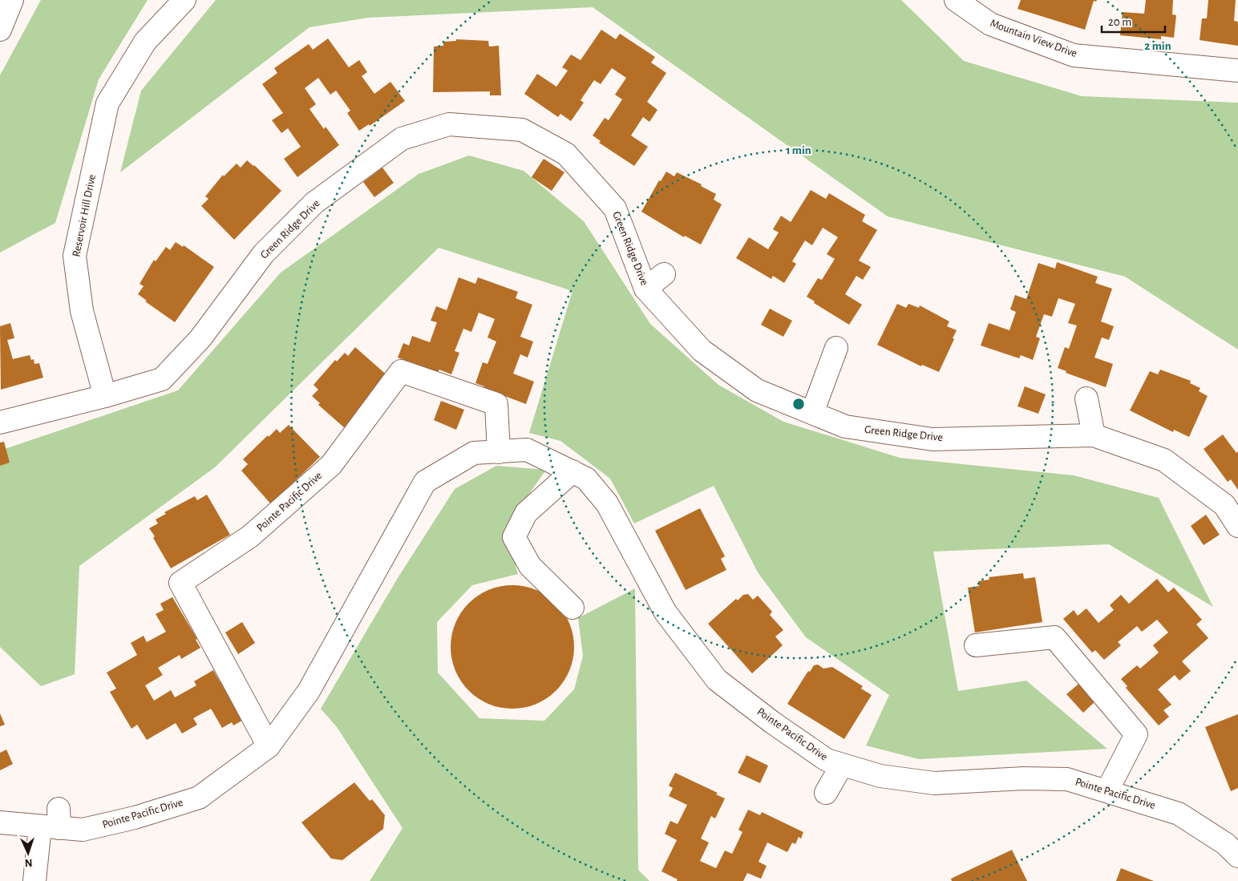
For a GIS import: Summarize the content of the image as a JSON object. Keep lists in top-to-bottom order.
{
  "streets": {
    "street": [
      "Mountain View Drive",
      "Reservoir Hill Drive",
      "Green Ridge Drive",
      "Pointe Pacific Drive"
    ]
  },
  "crossings": [
    ["Reservoir Hill Drive", "Green Ridge Drive"]
  ],
  "scale_bar": "20 m",
  "north": "bottom",
  "rings": ["2 min", "1 min"]
}
